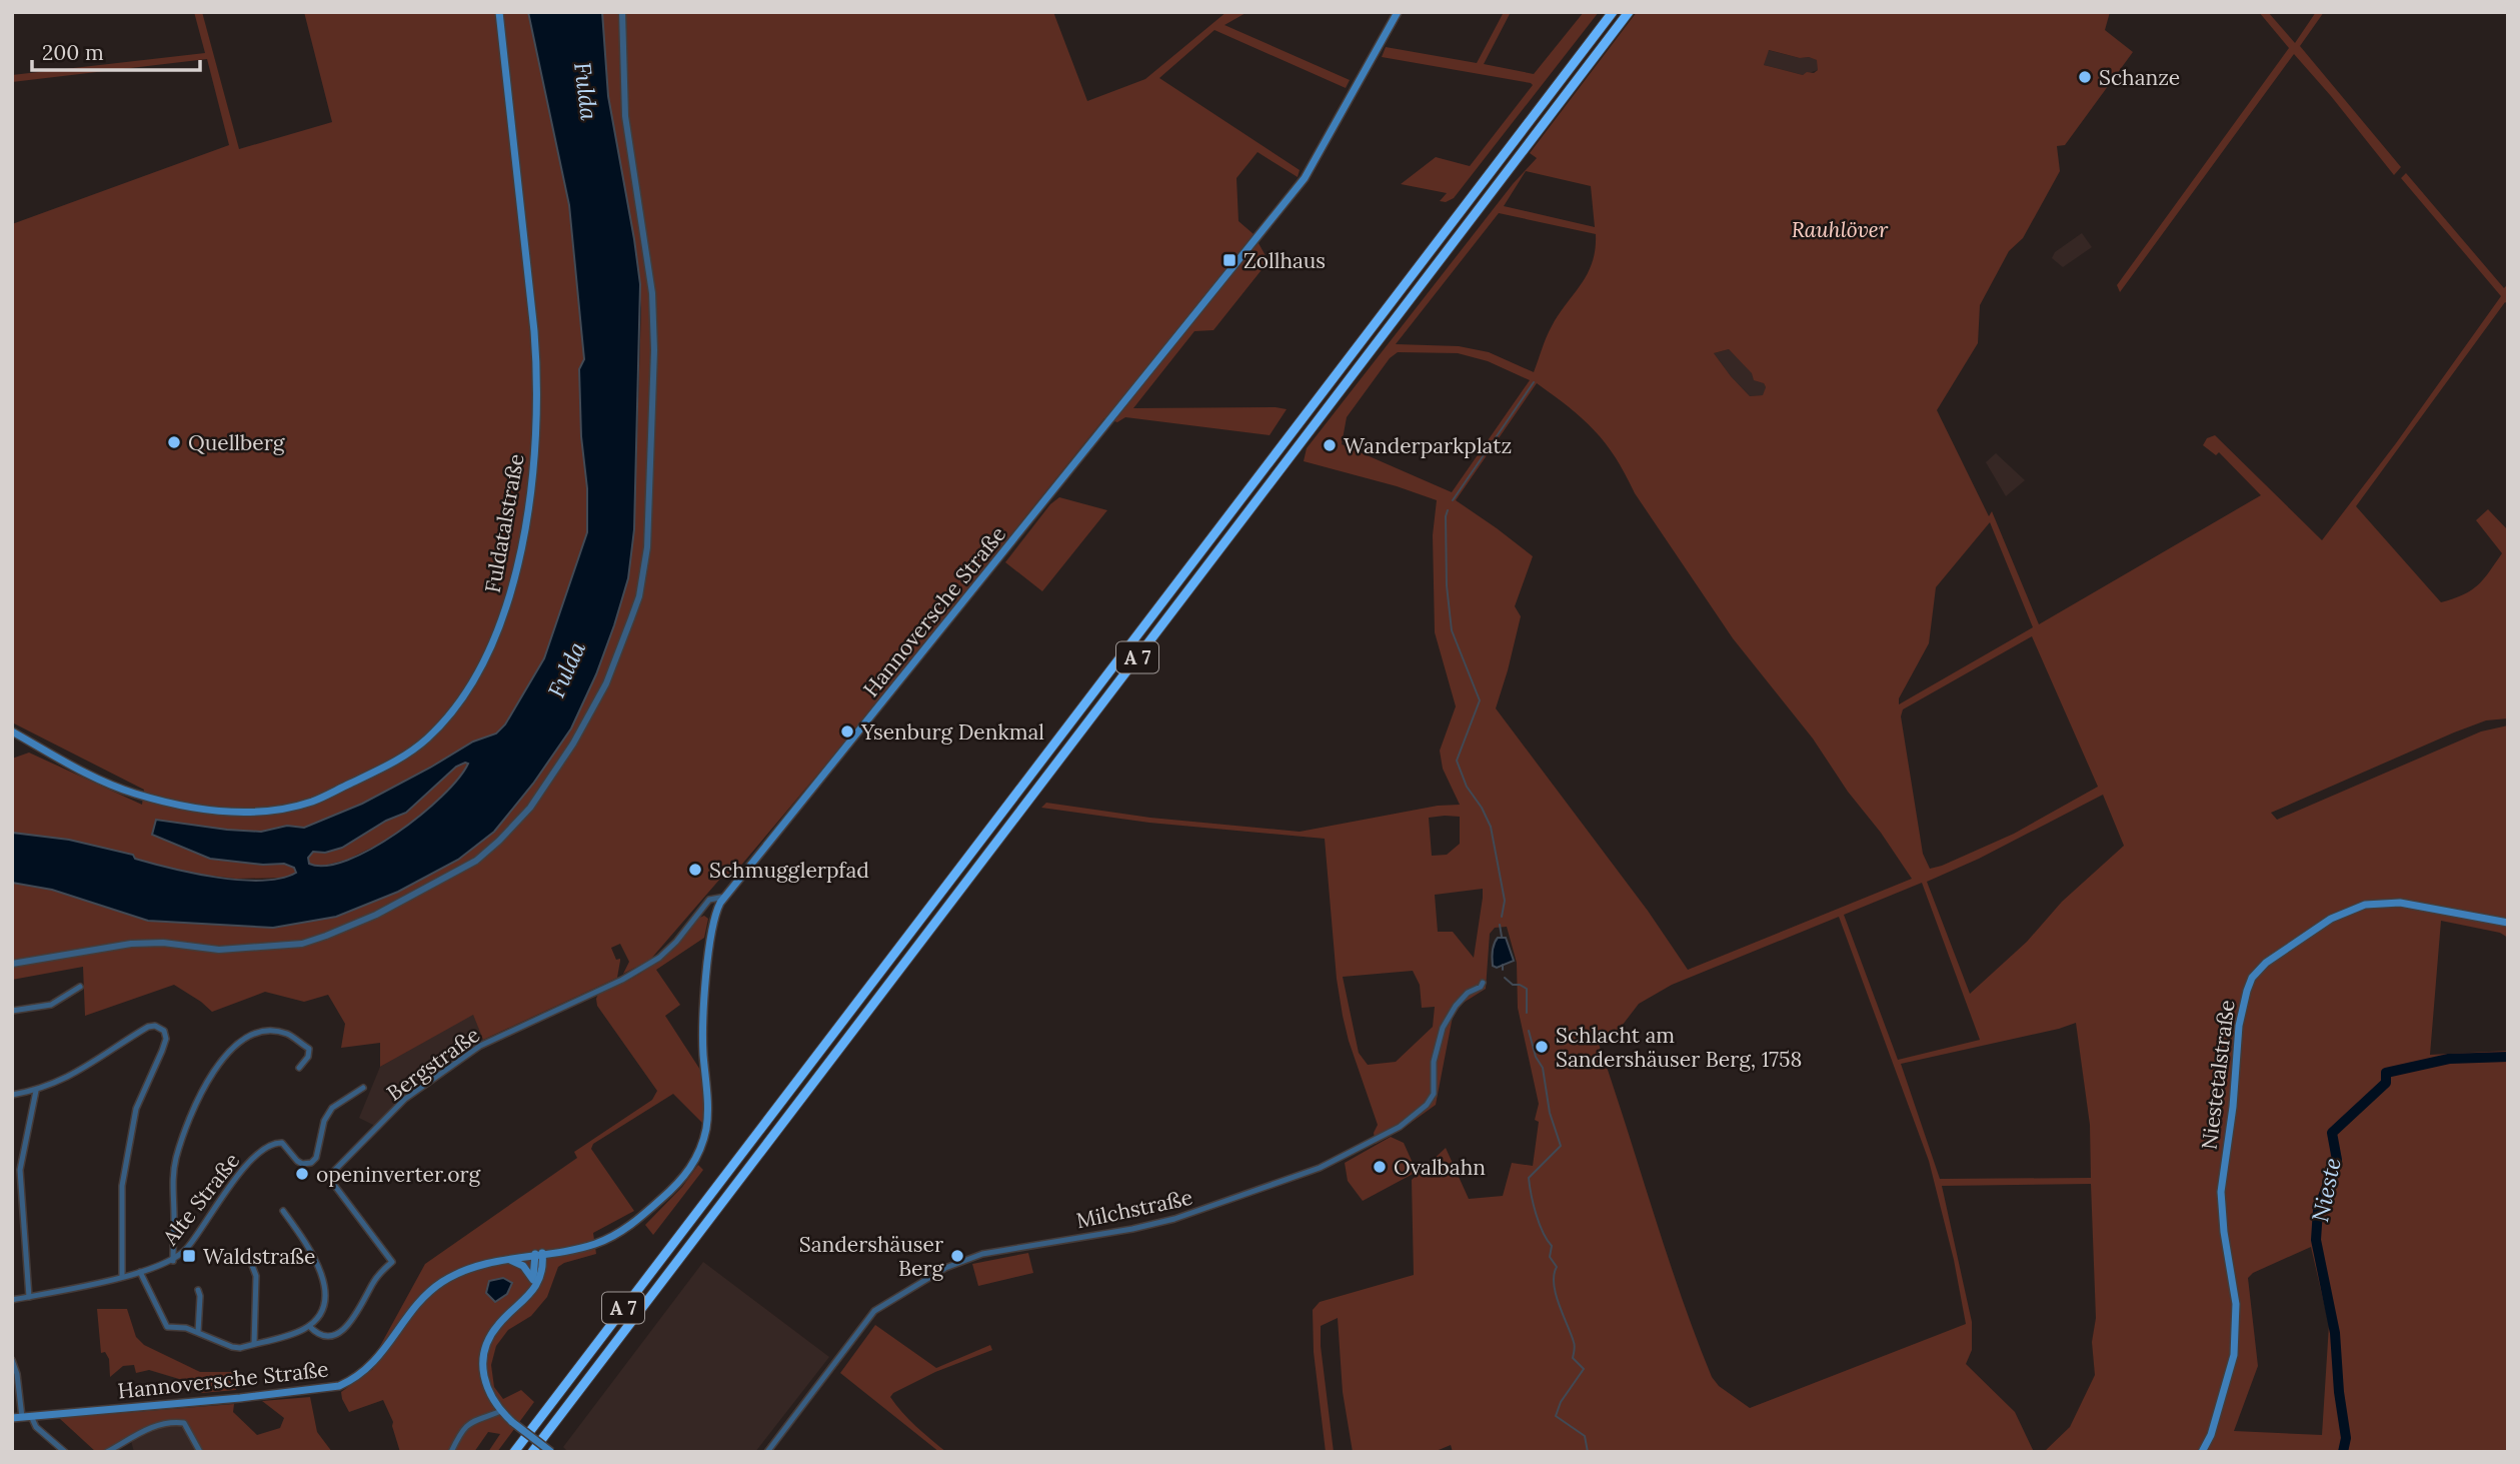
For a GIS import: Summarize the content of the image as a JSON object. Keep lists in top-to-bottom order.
{
  "streets": {
    "highway": ["A 7"],
    "main road": ["Fuldatalstraße", "Hannoversche Straße", "Niestetalstraße"],
    "street": ["Bergstraße", "Alte Straße", "Milchstraße"]
  },
  "crossings": [
    ["Hannoversche Straße", "Bergstraße"]
  ],
  "water": ["Fulda", "Nieste"],
  "parks": ["Rauhlöver"],
  "places": {
    "other": [
      "Schanze",
      "Quellberg",
      "Wanderparkplatz",
      "Ysenburg Denkmal",
      "Schmugglerpfad",
      "Schlacht am Sandershäuser Berg, 1758",
      "Ovalbahn",
      "openinverter.org",
      "Sandershäuser Berg"
    ],
    "transit": ["Zollhaus", "Waldstraße"]
  },
  "scale_bar": "200 m"
}
